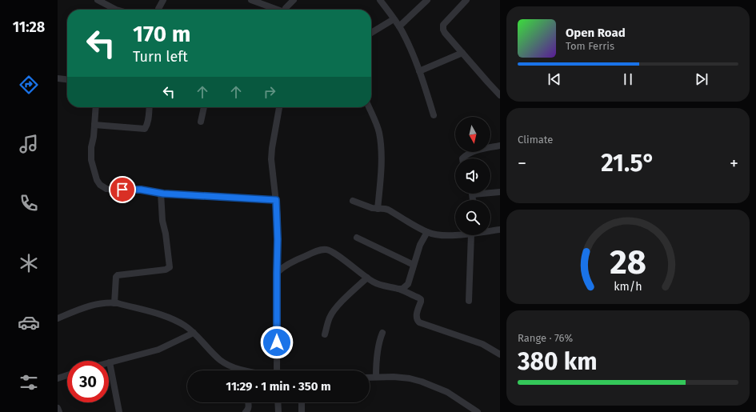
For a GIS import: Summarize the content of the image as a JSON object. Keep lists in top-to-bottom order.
{
  "north": "bottom",
  "page": {
    "tabs": "11:28",
    "turn": ["170 m", "Turn left"],
    "song": ["Open Road", "Tom Ferris"],
    "tile": [
      "Climate",
      ["Range · 76%", "380 km"]
    ],
    "heat": ["−", "21.5°", "+"],
    "limit": "30",
    "trip": "11:29 · 1 min · 350 m",
    "gauge": ["28", "km/h"]
  }
}
